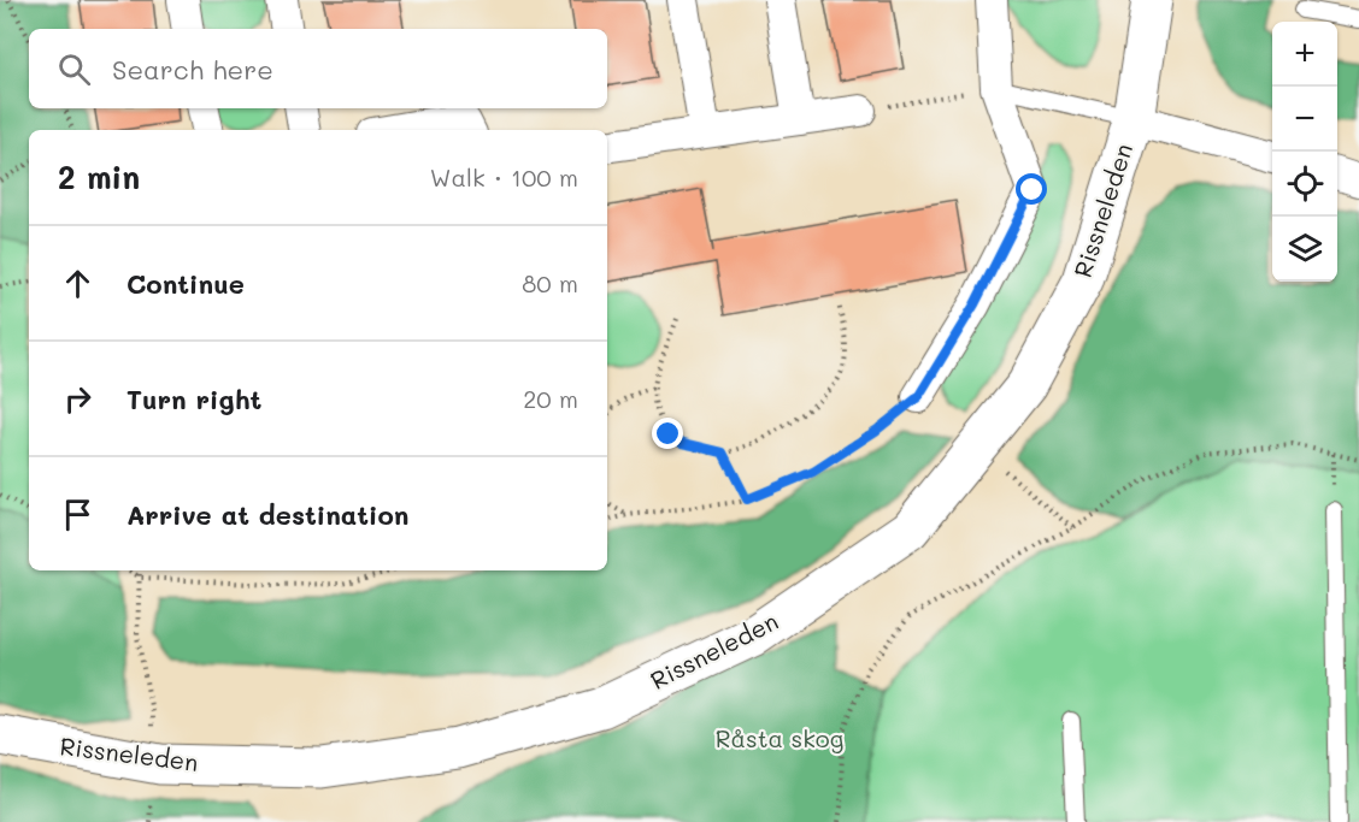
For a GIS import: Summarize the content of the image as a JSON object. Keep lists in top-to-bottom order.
{
  "streets": {
    "street": ["Rissneleden"]
  },
  "parks": ["Råsta skog"],
  "page": {
    "map_buttons": ["+", "−"],
    "search": "Search here",
    "heading": ["2 min", "Walk · 100 m"],
    "list": [
      ["Continue", "80 m"],
      ["Turn right", "20 m"],
      "Arrive at destination"
    ]
  }
}
